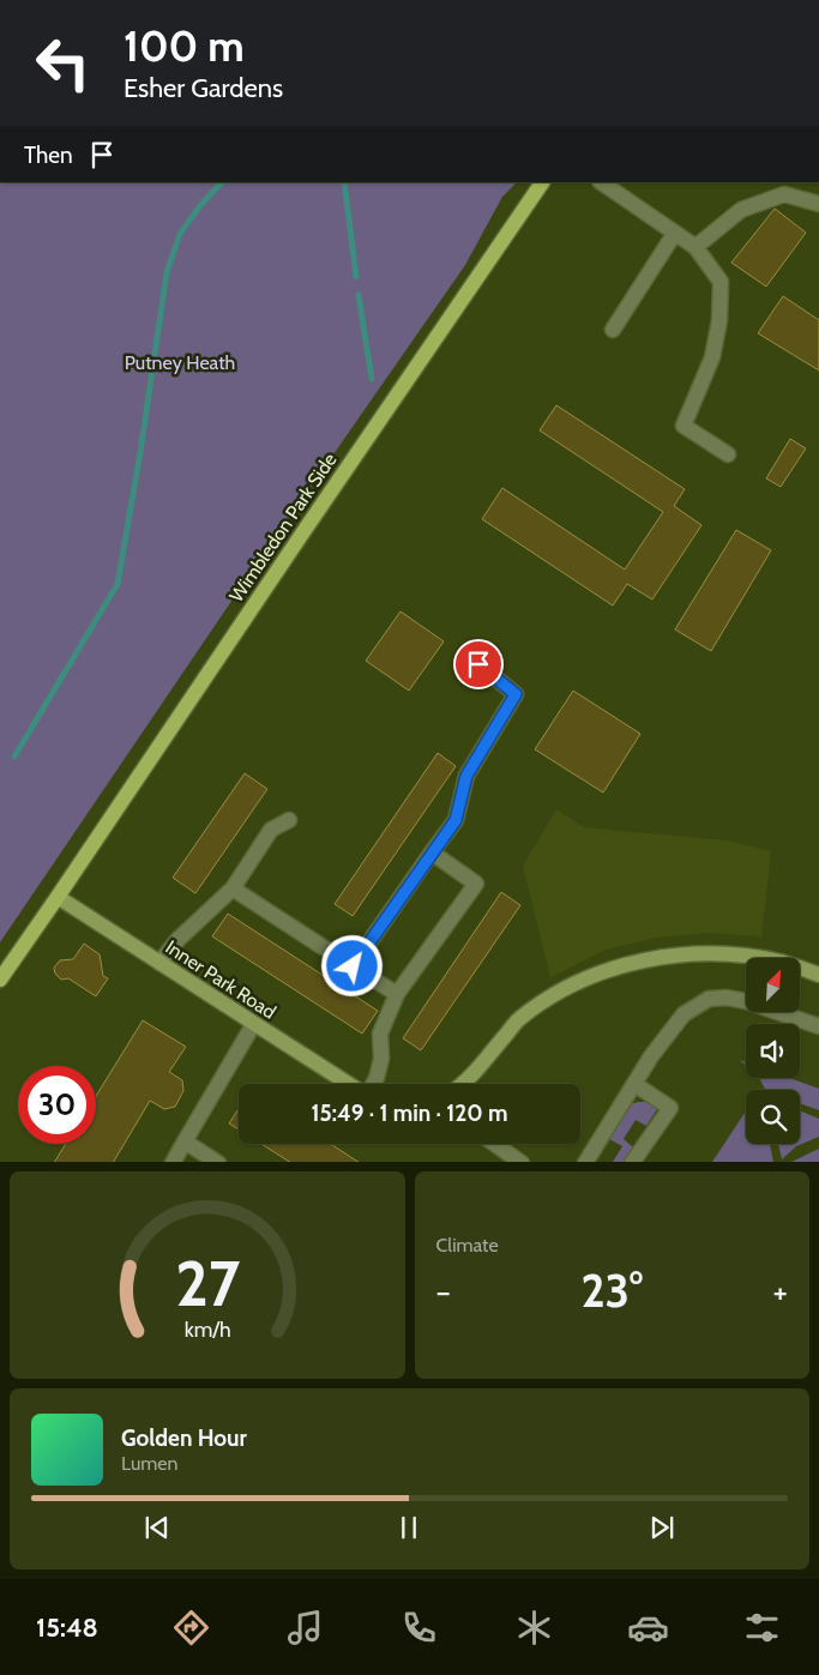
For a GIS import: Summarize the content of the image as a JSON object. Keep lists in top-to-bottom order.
{
  "streets": {
    "main road": ["Wimbledon Park Side"],
    "street": ["Inner Park Road"]
  },
  "crossings": [
    ["Wimbledon Park Side", "Inner Park Road"]
  ],
  "parks": ["Putney Heath"],
  "north": "top right",
  "page": {
    "turn": ["100 m", "Esher Gardens"],
    "then": "Then",
    "limit": "30",
    "trip": "15:49 · 1 min · 120 m",
    "tile": "Climate",
    "heat": ["−", "23°", "+"],
    "song": ["Golden Hour", "Lumen"],
    "tabs": "15:48",
    "gauge": ["27", "km/h"]
  }
}
